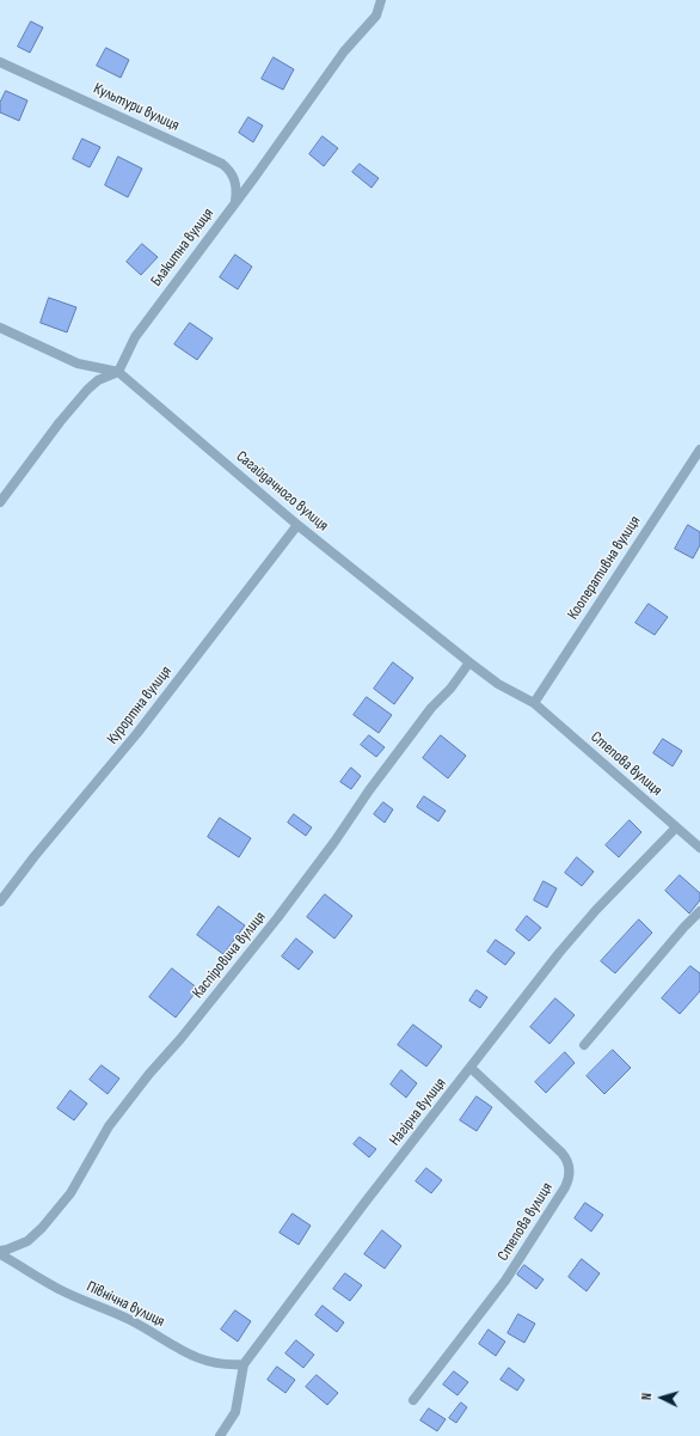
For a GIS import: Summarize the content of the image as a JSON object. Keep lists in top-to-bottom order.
{
  "streets": {
    "street": [
      "Культури вулиця",
      "Блакитна вулиця",
      "Сагайдачного вулиця",
      "Кооперативна вулиця",
      "Курортна вулиця",
      "Степова вулиця",
      "Каспіровича вулиця",
      "Нагірна вулиця",
      "Північна вулиця"
    ]
  },
  "crossings": [
    ["Культури вулиця", "Блакитна вулиця"],
    ["Блакитна вулиця", "Сагайдачного вулиця"],
    ["Сагайдачного вулиця", "Кооперативна вулиця"],
    ["Сагайдачного вулиця", "Курортна вулиця"],
    ["Сагайдачного вулиця", "Степова вулиця"],
    ["Сагайдачного вулиця", "Каспіровича вулиця"],
    ["Кооперативна вулиця", "Степова вулиця"],
    ["Степова вулиця", "Нагірна вулиця"],
    ["Каспіровича вулиця", "Північна вулиця"],
    ["Нагірна вулиця", "Північна вулиця"]
  ],
  "north": "left"
}
